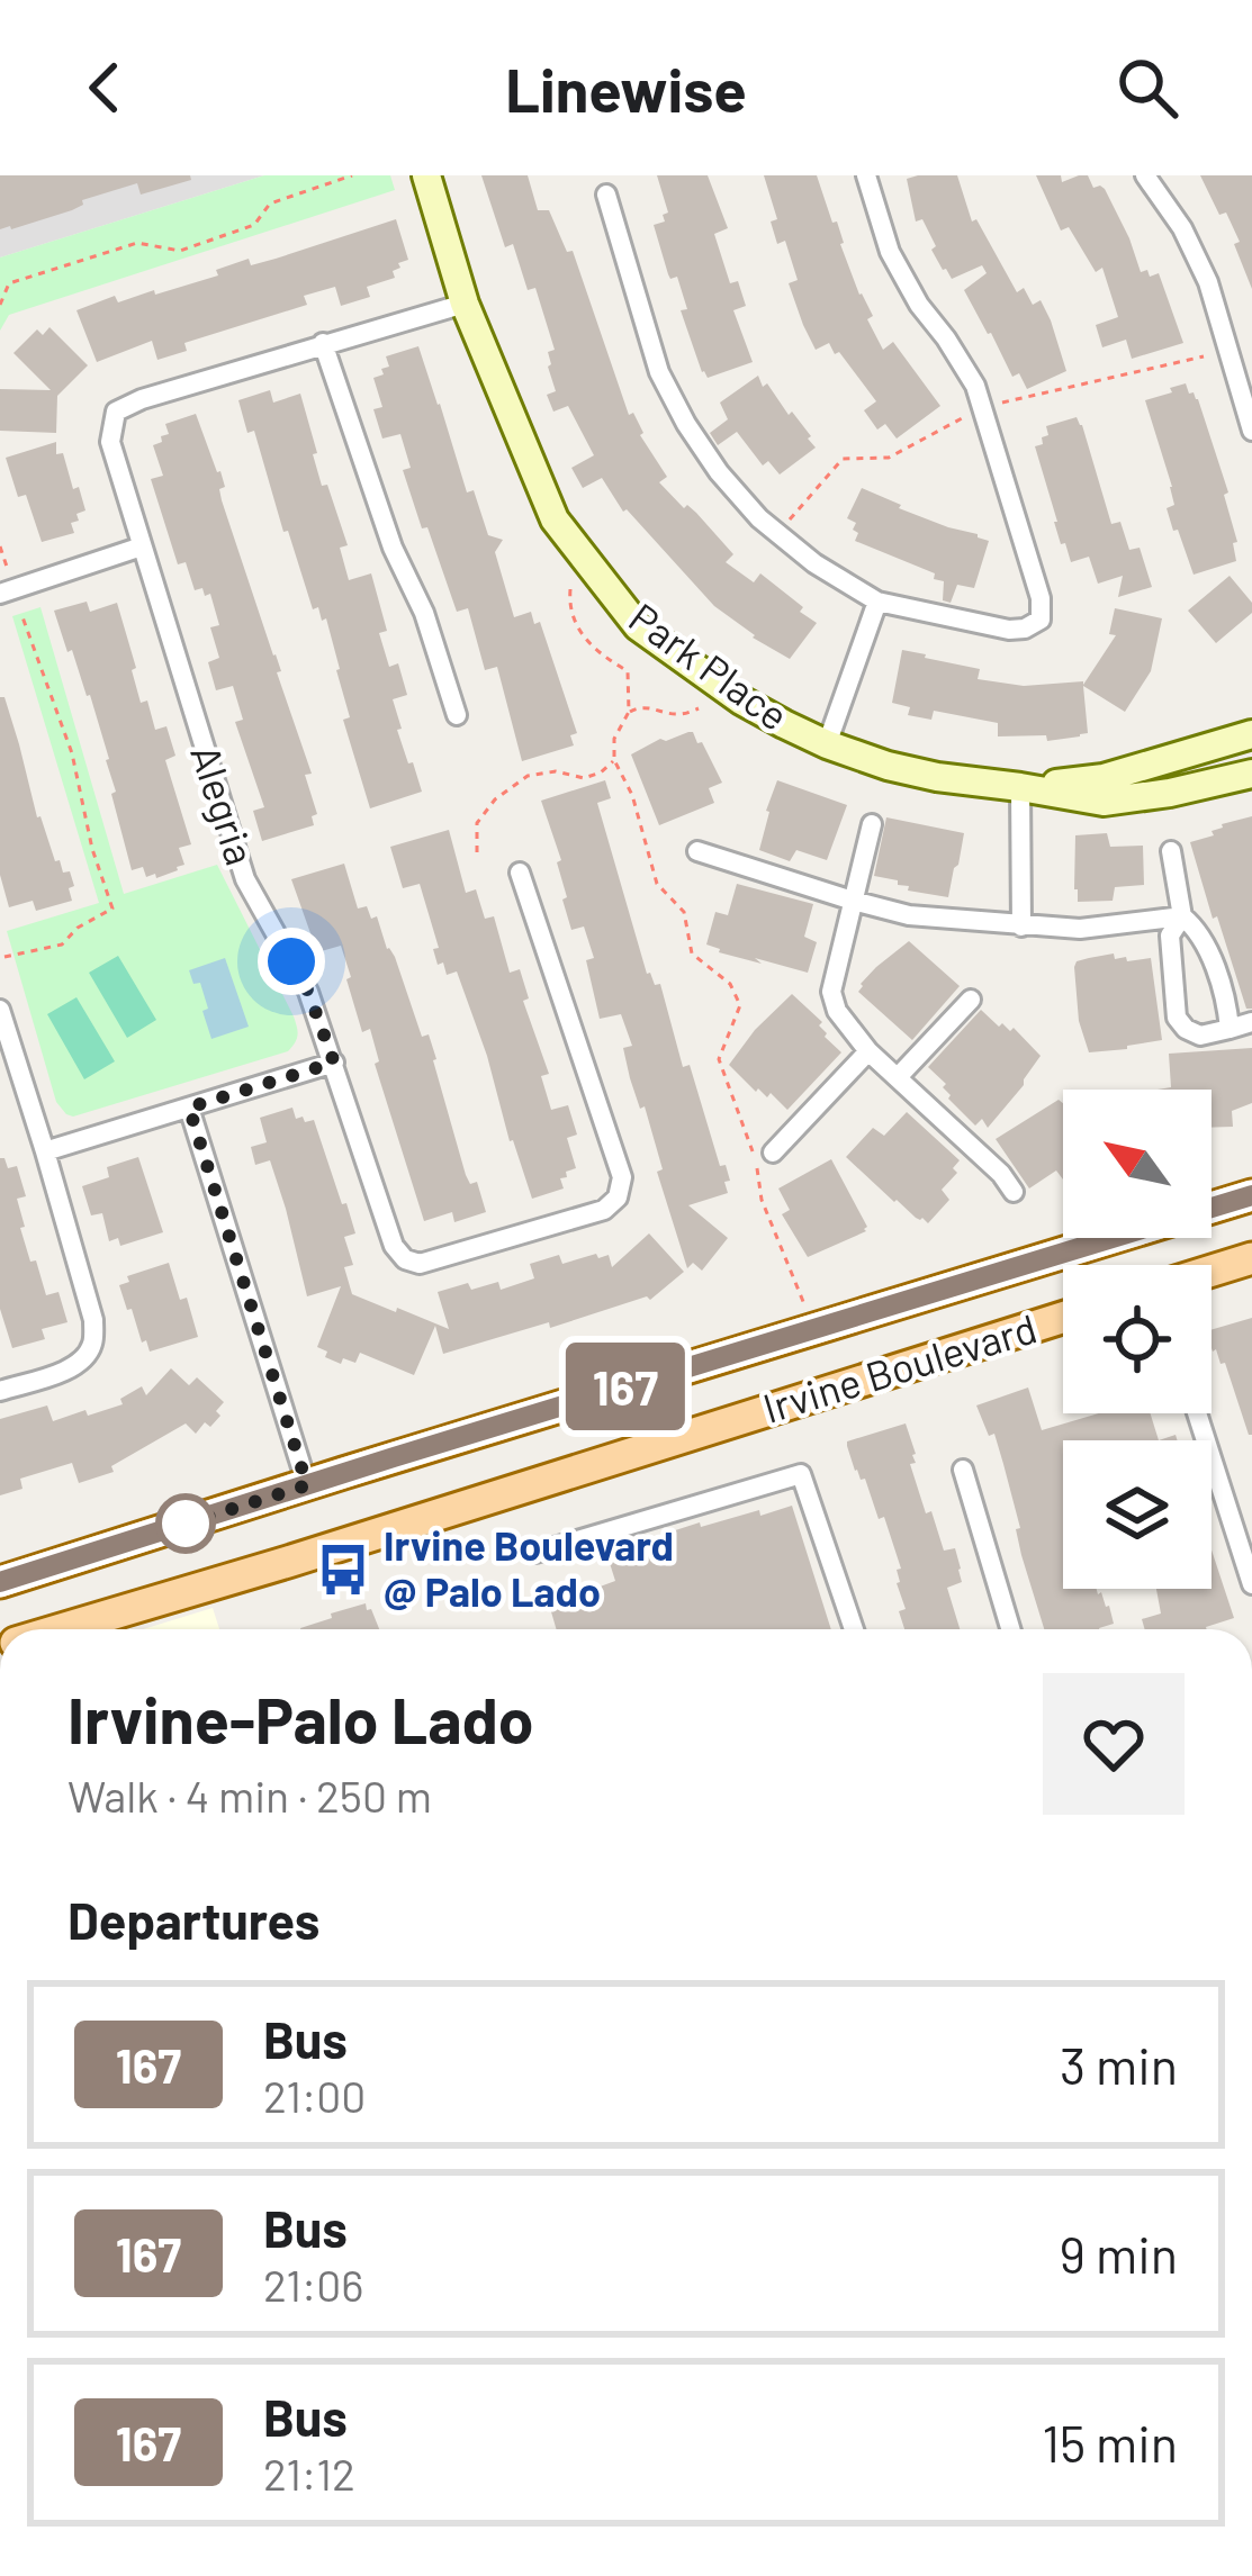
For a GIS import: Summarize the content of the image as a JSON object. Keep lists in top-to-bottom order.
{
  "streets": {
    "main road": ["Irvine Boulevard"],
    "street": ["Park Place", "Alegria"]
  },
  "places": {
    "bus stop": ["Irvine Boulevard @ Palo Lado"]
  },
  "lines": ["bus line 167"],
  "north": "top left",
  "page": {
    "header": "Linewise",
    "on_map": "167",
    "heading": [
      ["Irvine-Palo Lado", "Walk · 4 min · 250 m"],
      "Departures"
    ],
    "list": [
      {
        "mark": "167",
        "name": "Bus",
        "note": "21:00",
        "value": "3 min"
      },
      {
        "mark": "167",
        "name": "Bus",
        "note": "21:06",
        "value": "9 min"
      },
      {
        "mark": "167",
        "name": "Bus",
        "note": "21:12",
        "value": "15 min"
      }
    ]
  }
}
